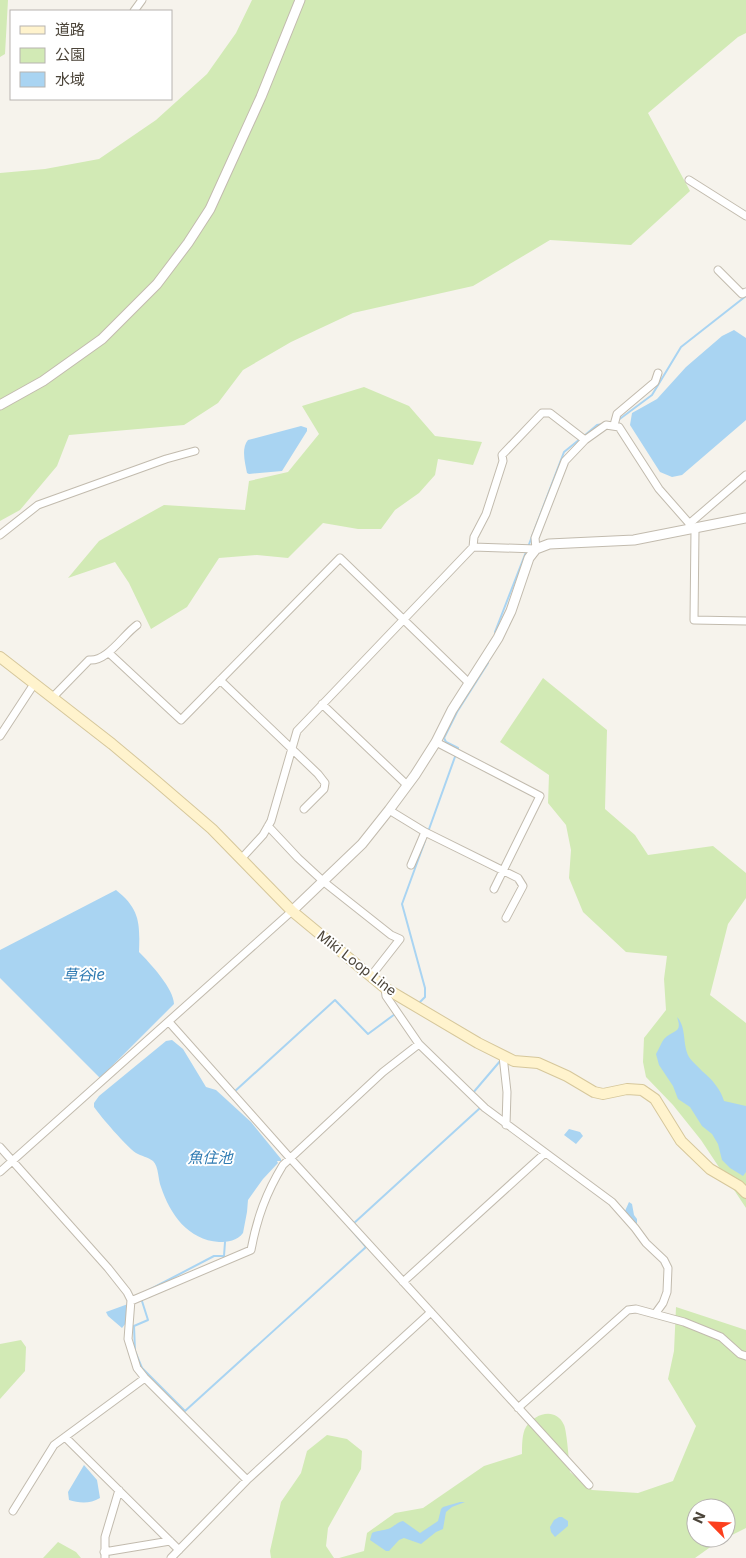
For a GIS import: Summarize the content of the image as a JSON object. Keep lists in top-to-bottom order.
{
  "streets": {
    "main road": ["Miki Loop Line"]
  },
  "water": ["草谷ie", "魚住池"],
  "legend": ["道路", "公園", "水域"],
  "north": "top left"
}
